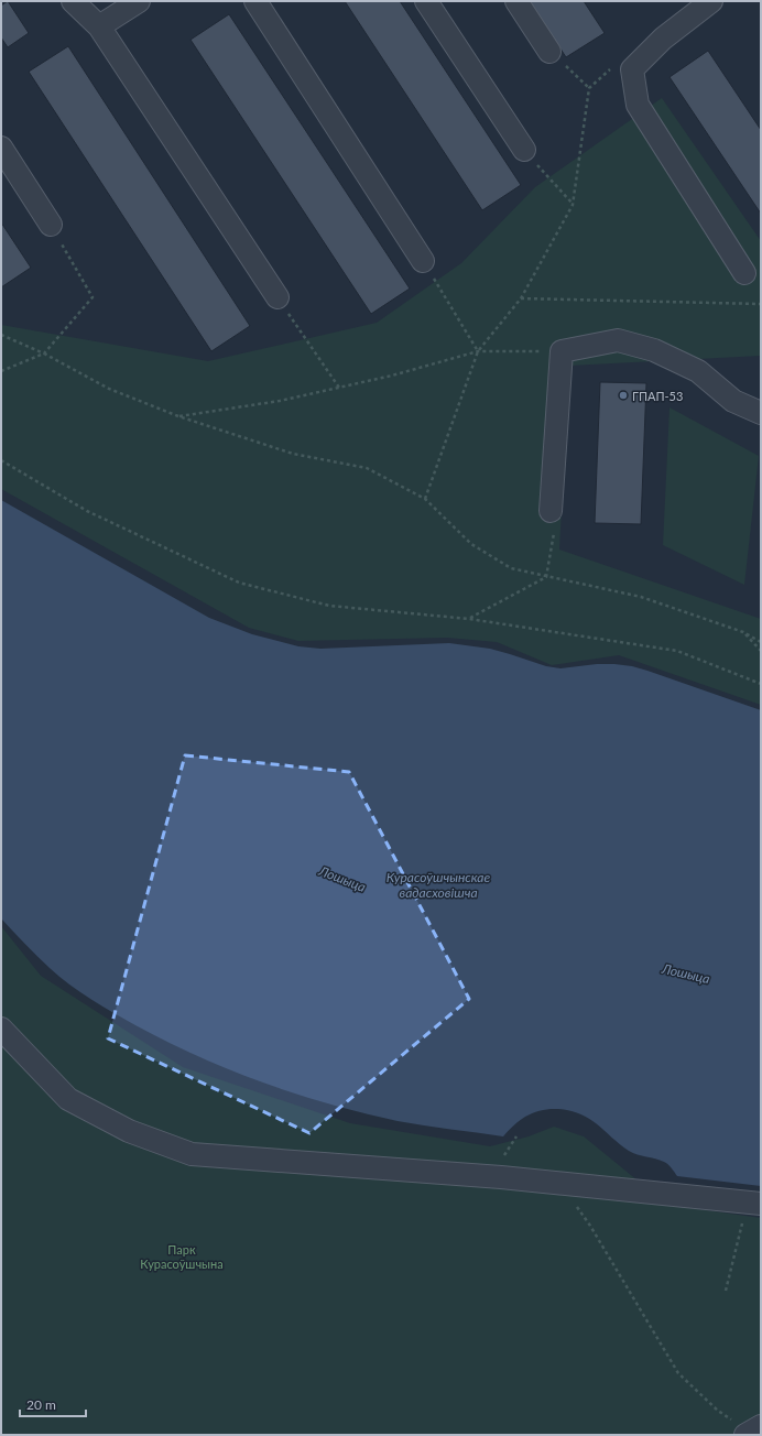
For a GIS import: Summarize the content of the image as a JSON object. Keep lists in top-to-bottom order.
{
  "water": ["Курасоўшчынскае вадасховішча", "Лошыца"],
  "parks": ["Парк Курасоўшчына"],
  "places": ["ГПАП-53"],
  "scale_bar": "20 m"
}
